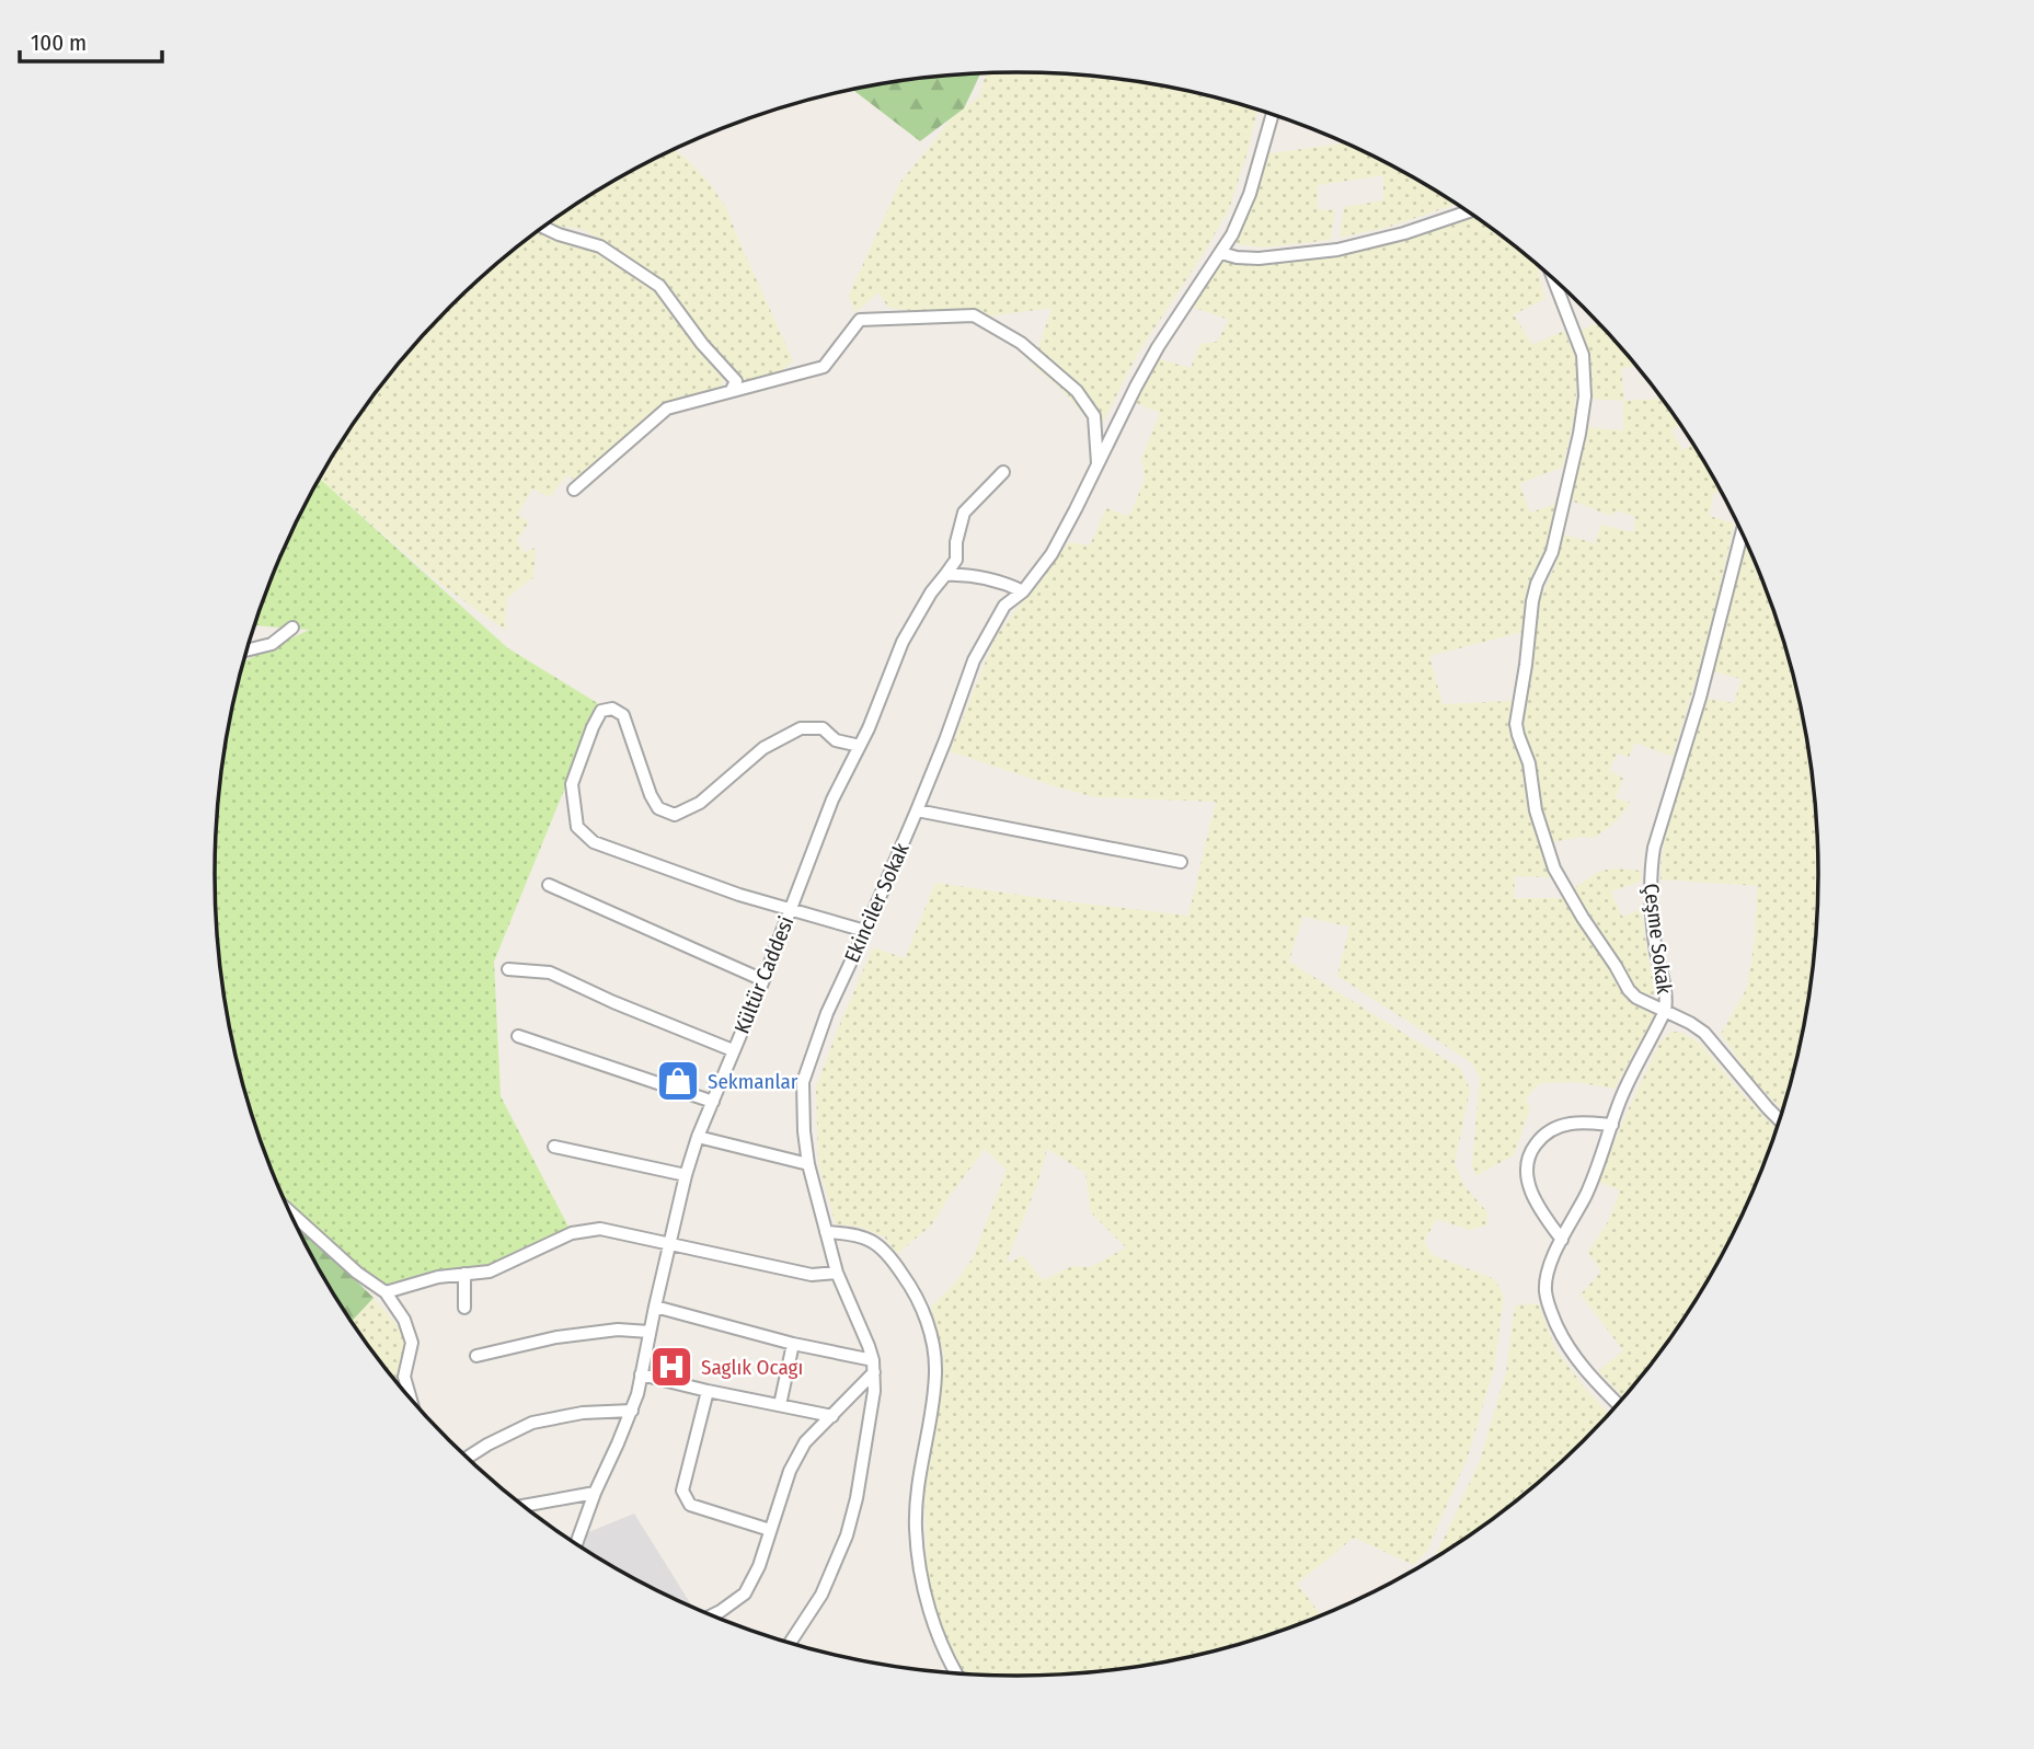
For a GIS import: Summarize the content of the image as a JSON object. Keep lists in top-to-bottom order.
{
  "streets": {
    "street": ["Ekinciler Sokak", "Çeşme Sokak", "Kültür Caddesi"]
  },
  "places": {
    "shop": ["Sekmanlar"],
    "hospital": ["Saglık Ocagı"]
  },
  "scale_bar": "100 m"
}
